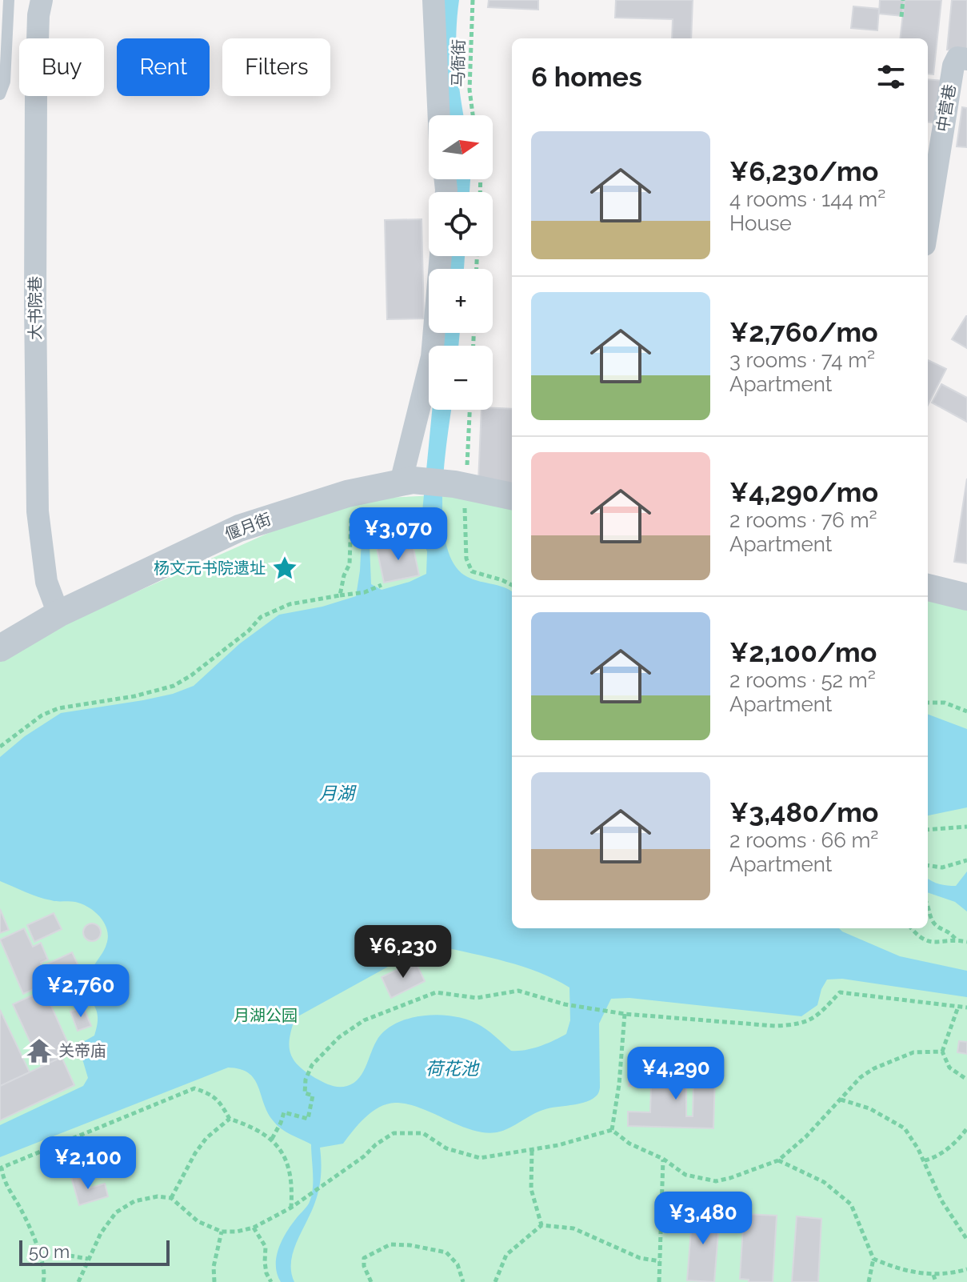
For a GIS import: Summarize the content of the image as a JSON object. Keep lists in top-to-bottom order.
{
  "streets": {
    "street": ["中营巷", "大书院巷", "偃月街"],
    "path": ["马衙街"]
  },
  "crossings": [
    ["大书院巷", "偃月街"]
  ],
  "water": ["月湖", "荷花池"],
  "parks": ["月湖公园"],
  "places": {
    "place": ["杨文元书院遗址"],
    "temple": ["关帝庙"]
  },
  "scale_bar": "50 m",
  "north": "right",
  "page": {
    "chip": ["Buy", "Rent", "Filters"],
    "heading": "6 homes",
    "map_buttons": ["+", "−"],
    "list": [
      {
        "name": "¥6,230/mo",
        "note": "4 rooms · 144 m² · House"
      },
      {
        "name": "¥2,760/mo",
        "note": "3 rooms · 74 m² · Apartment"
      },
      {
        "name": "¥4,290/mo",
        "note": "2 rooms · 76 m² · Apartment"
      },
      {
        "name": "¥2,100/mo",
        "note": "2 rooms · 52 m² · Apartment"
      },
      {
        "name": "¥3,480/mo",
        "note": "2 rooms · 66 m² · Apartment"
      }
    ],
    "price": [
      "¥3,070",
      "¥6,230",
      "¥2,760",
      "¥4,290",
      "¥2,100",
      "¥3,480"
    ],
    "scale": "50 m"
  }
}
